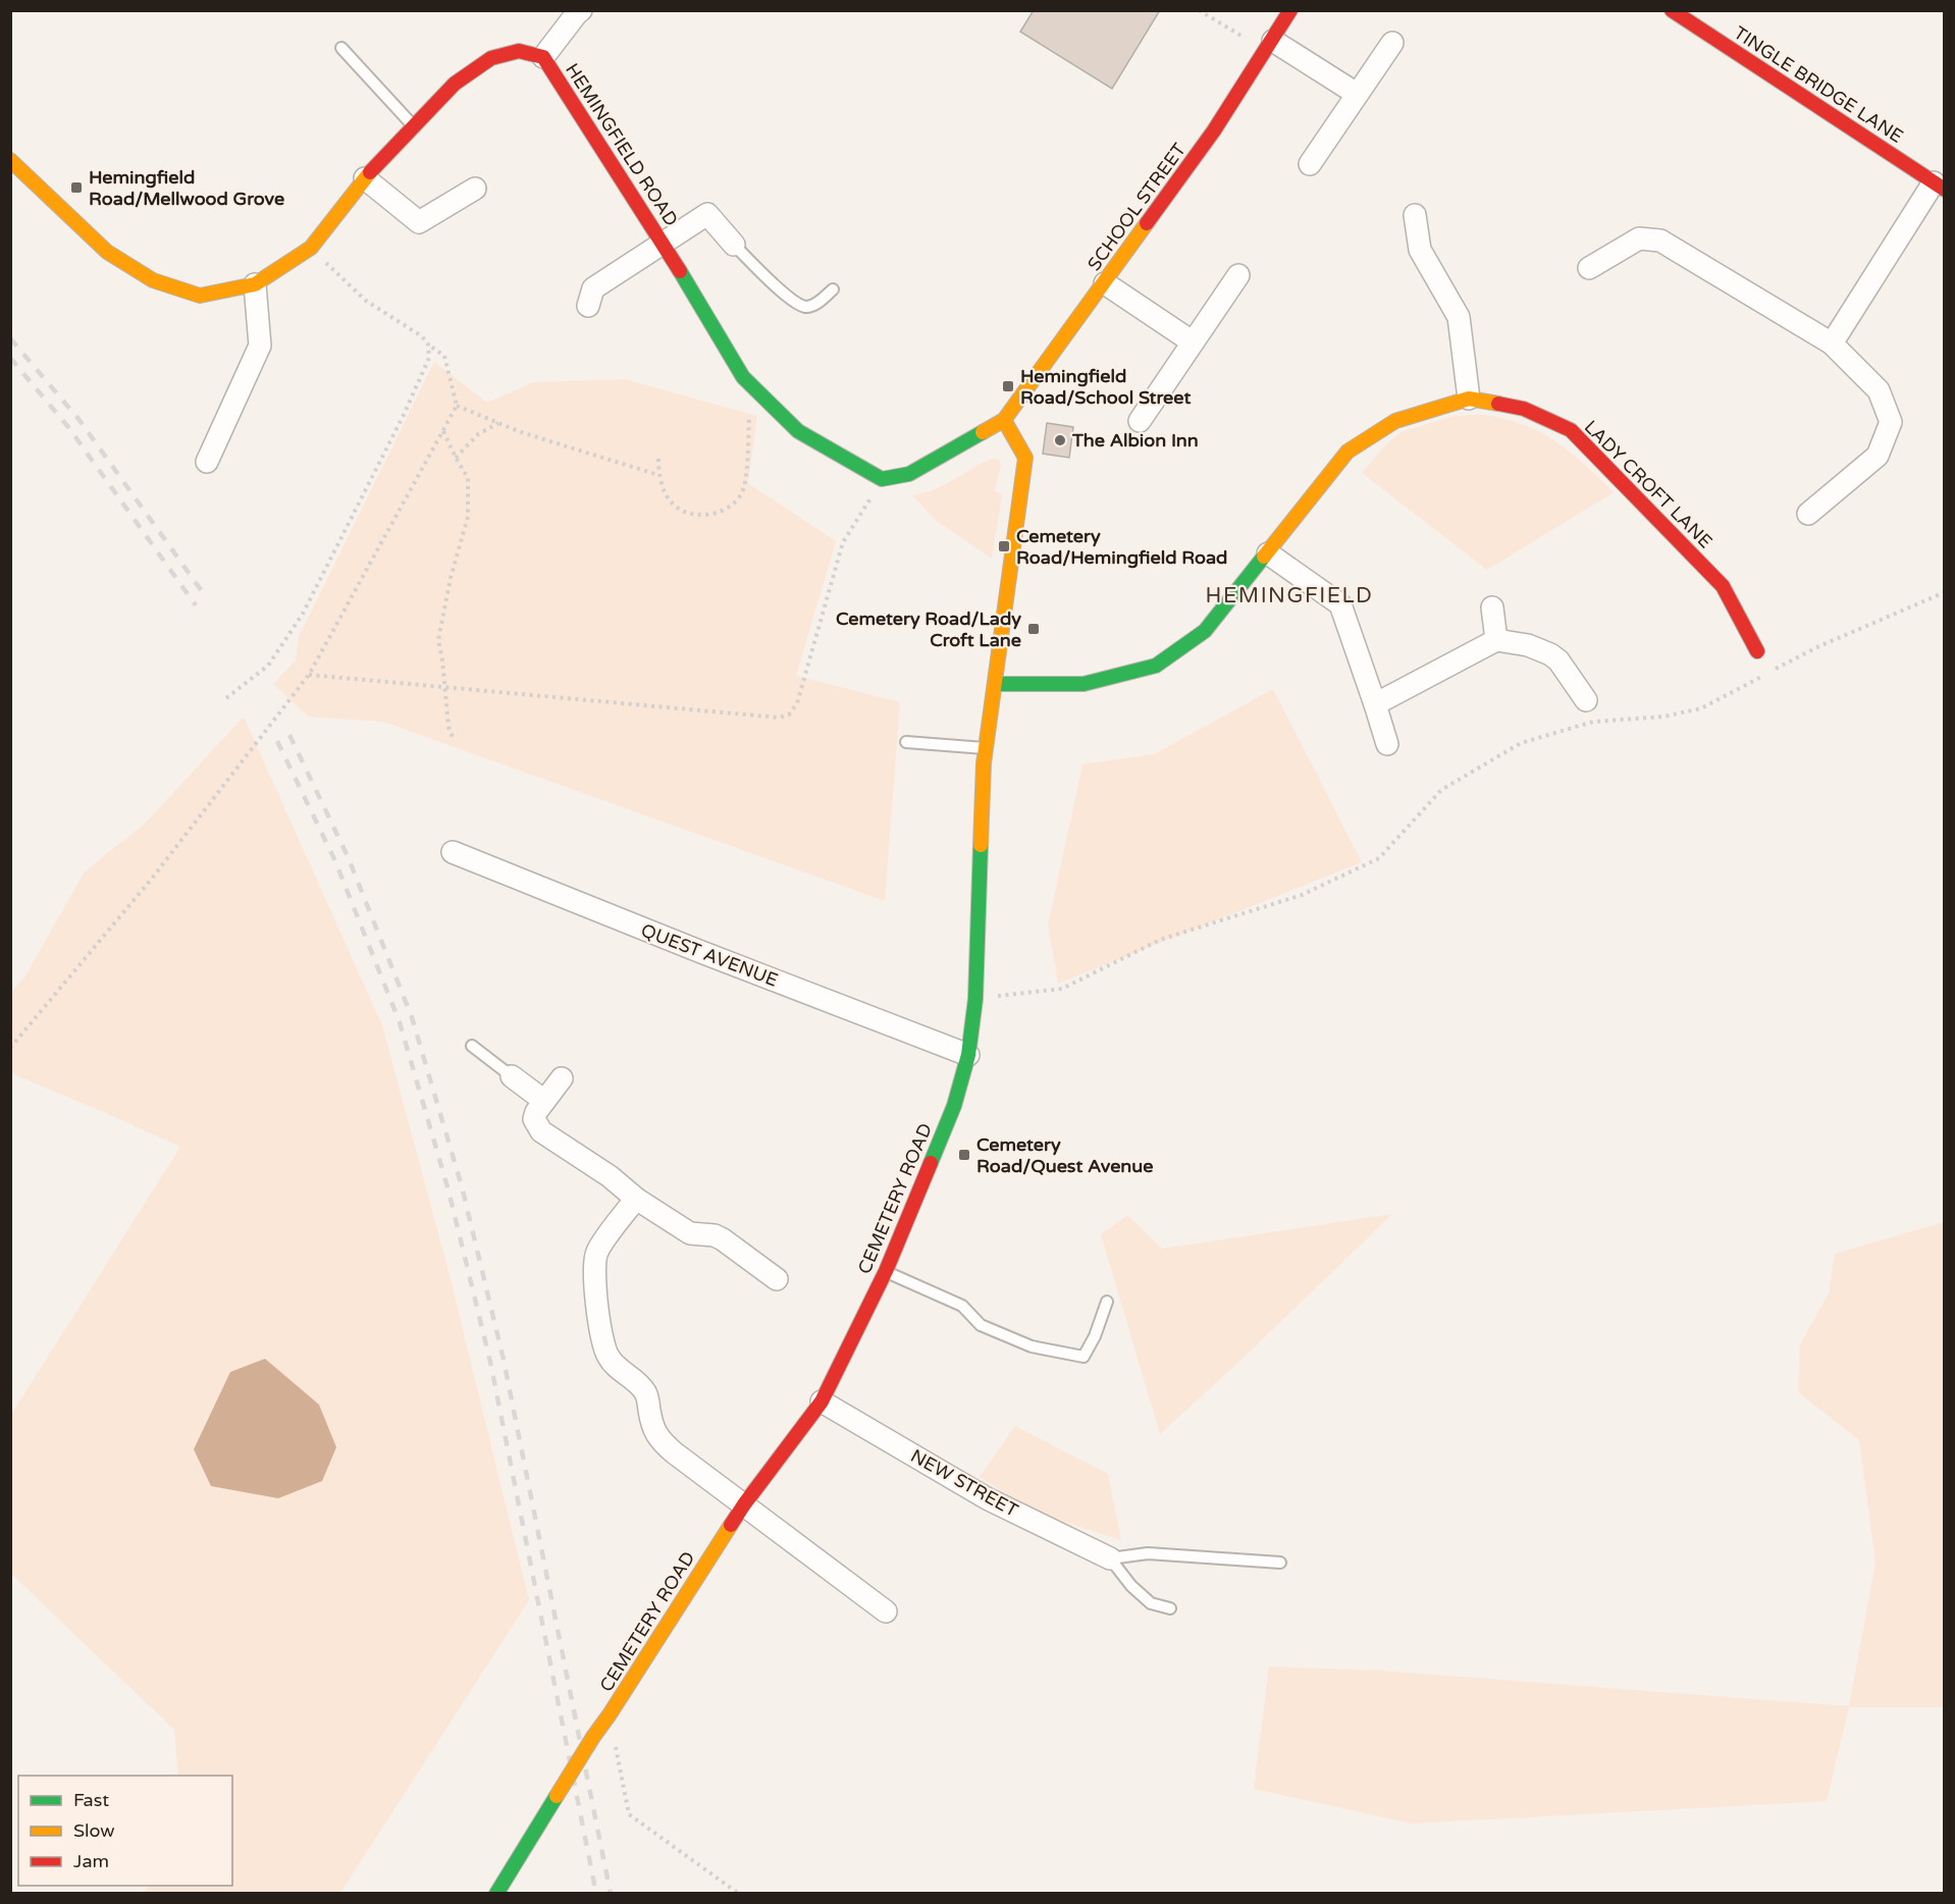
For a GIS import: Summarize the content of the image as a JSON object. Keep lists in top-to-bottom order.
{
  "streets": {
    "street": [
      "TINGLE BRIDGE LANE",
      "HEMINGFIELD ROAD",
      "SCHOOL STREET",
      "LADY CROFT LANE",
      "QUEST AVENUE",
      "CEMETERY ROAD",
      "NEW STREET"
    ]
  },
  "crossings": [
    ["SCHOOL STREET", "CEMETERY ROAD"],
    ["LADY CROFT LANE", "CEMETERY ROAD"],
    ["QUEST AVENUE", "CEMETERY ROAD"],
    ["CEMETERY ROAD", "NEW STREET"]
  ],
  "districts": ["HEMINGFIELD"],
  "places": {
    "transit": [
      "Hemingfield Road/Mellwood Grove",
      "Hemingfield Road/School Street",
      "Cemetery Road/Hemingfield Road",
      "Cemetery Road/Lady Croft Lane",
      "Cemetery Road/Quest Avenue"
    ],
    "other": ["The Albion Inn"]
  },
  "legend": ["Fast", "Slow", "Jam"]
}
